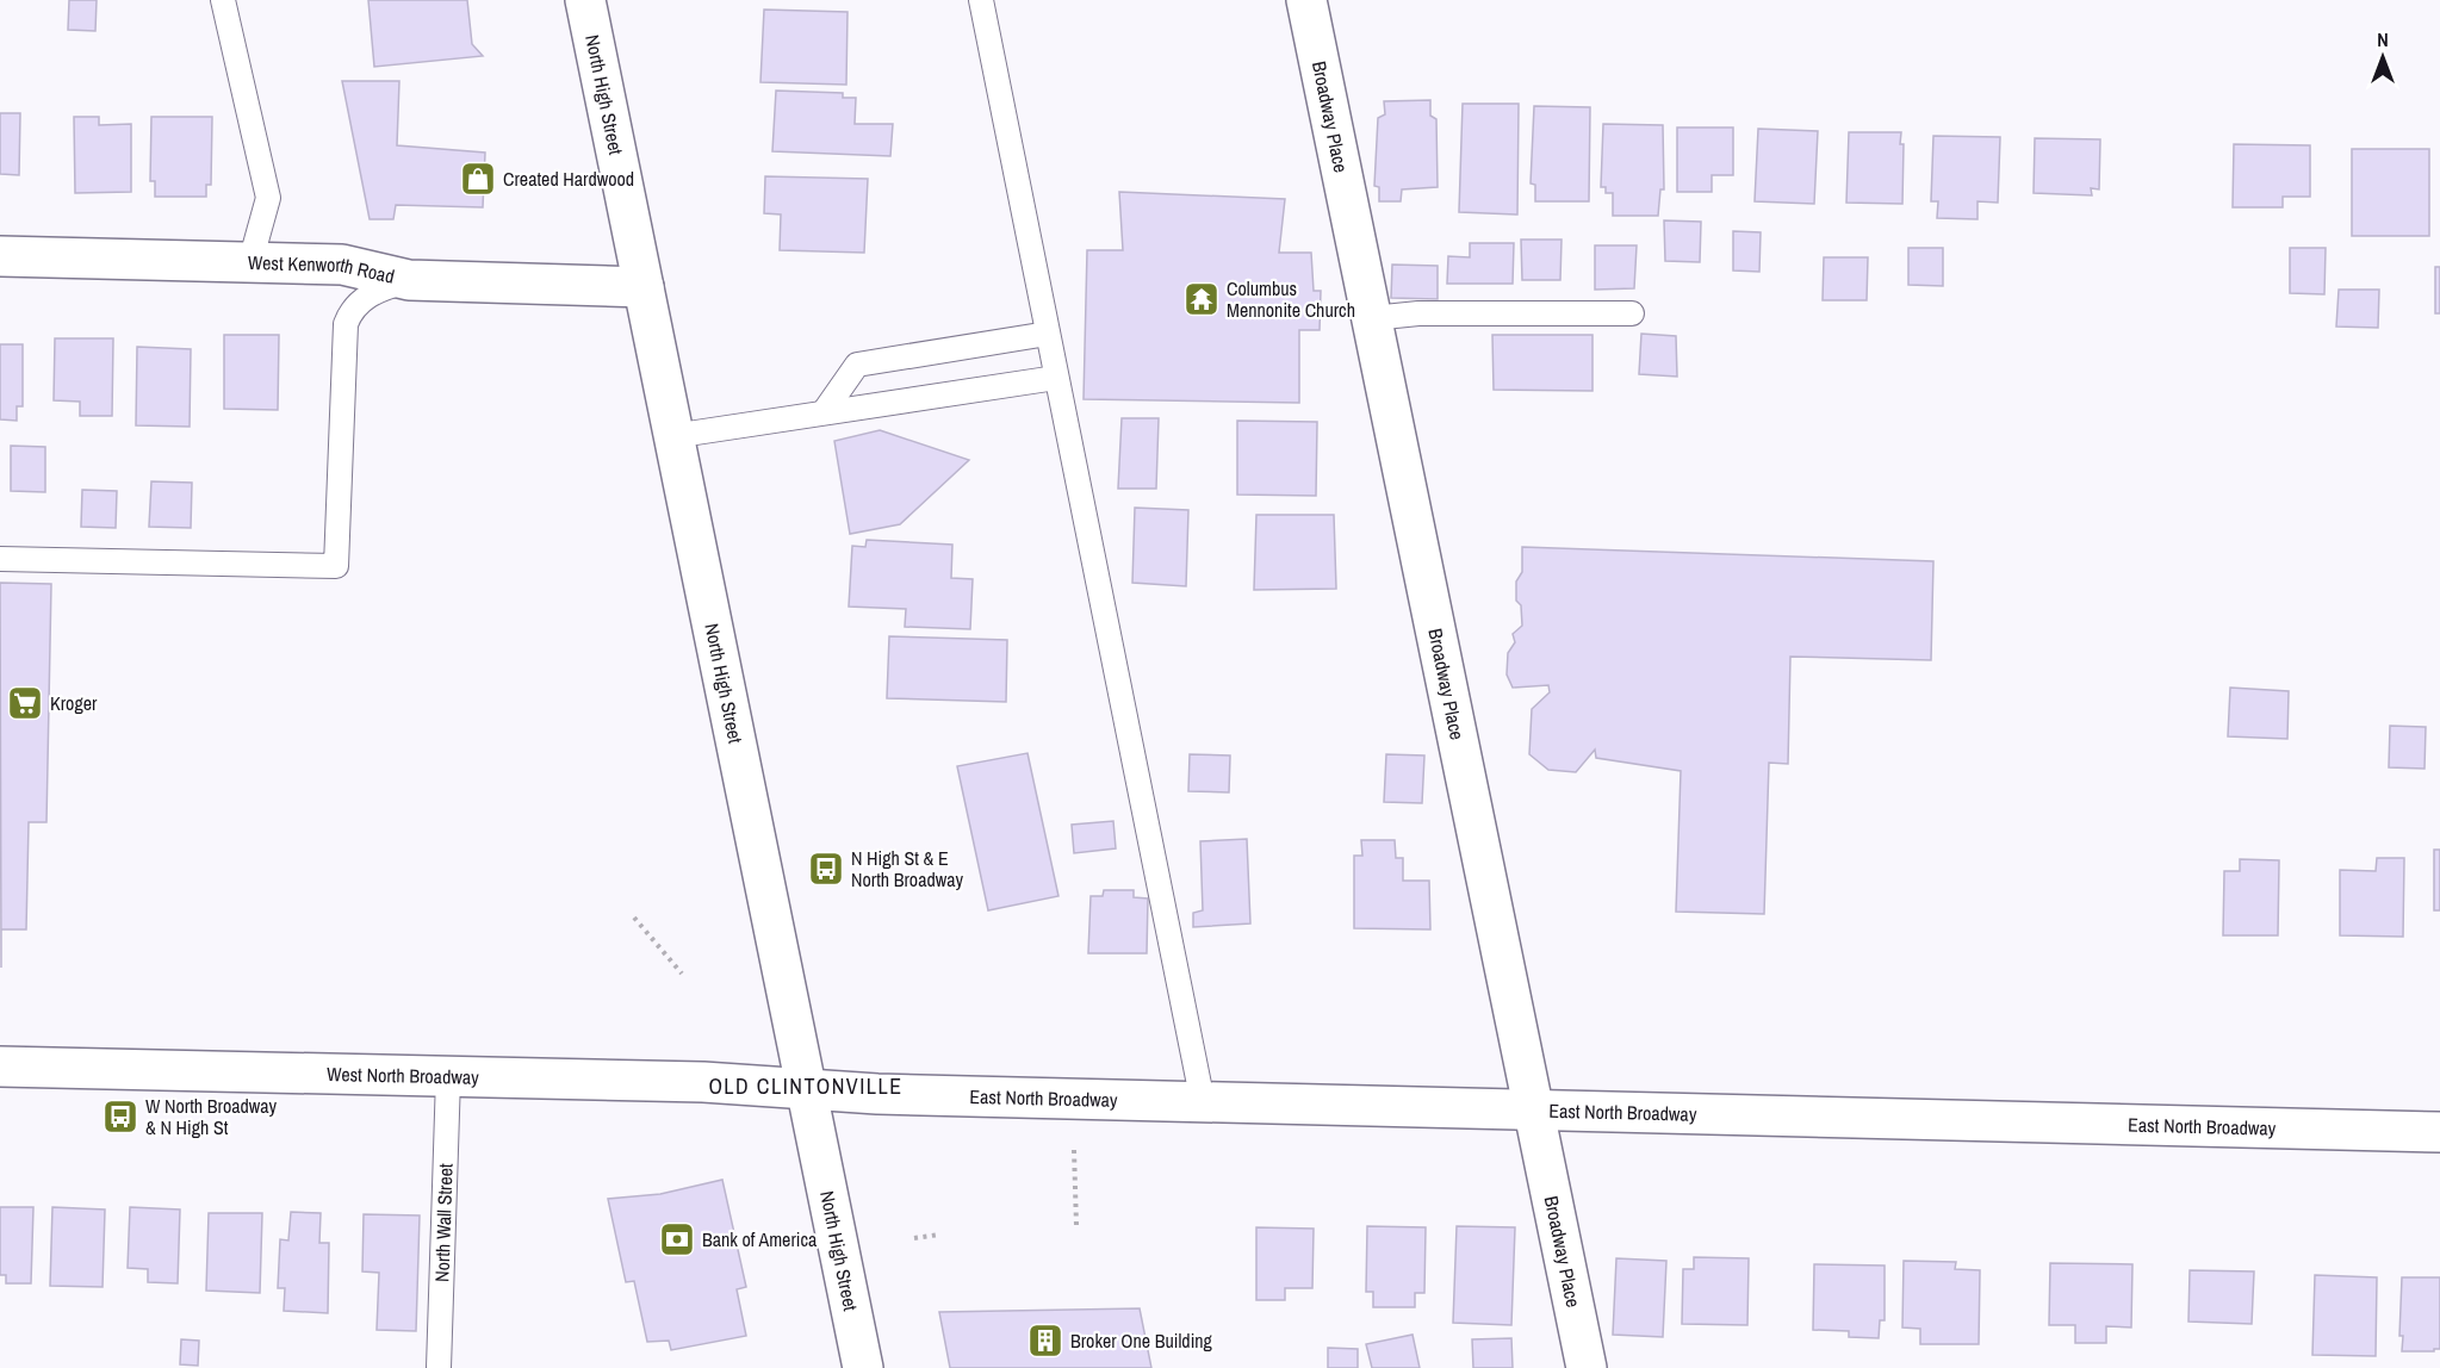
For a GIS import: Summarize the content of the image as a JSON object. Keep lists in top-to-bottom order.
{
  "streets": {
    "main road": [
      "North High Street",
      "Broadway Place",
      "West Kenworth Road",
      "West North Broadway",
      "East North Broadway"
    ],
    "lane": ["North Wall Street"]
  },
  "crossings": [
    ["North High Street", "West Kenworth Road"],
    ["North High Street", "West North Broadway"],
    ["North High Street", "East North Broadway"],
    ["Broadway Place", "East North Broadway"],
    ["West North Broadway", "East North Broadway"],
    ["West North Broadway", "North Wall Street"]
  ],
  "districts": ["OLD CLINTONVILLE"],
  "places": {
    "shop": ["Created Hardwood"],
    "temple": ["Columbus Mennonite Church"],
    "supermarket": ["Kroger"],
    "bus stop": ["N High St & E North Broadway", "W North Broadway & N High St"],
    "bank": ["Bank of America"],
    "building": ["Broker One Building"]
  },
  "north": "top"
}
